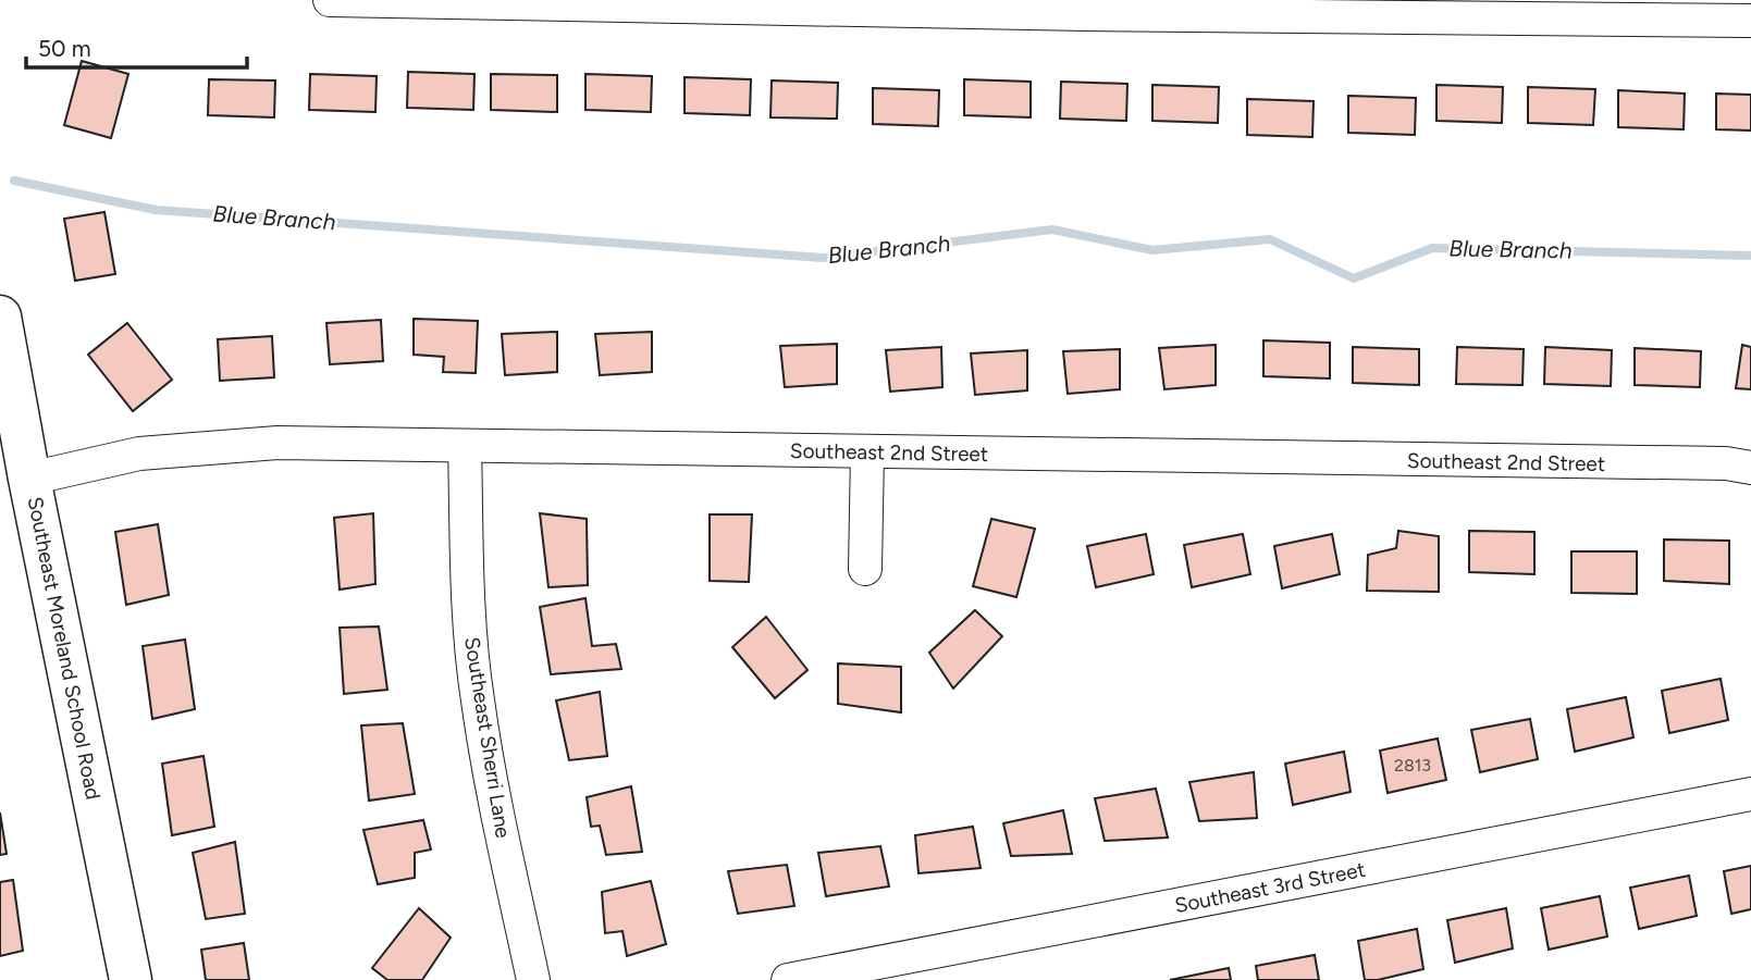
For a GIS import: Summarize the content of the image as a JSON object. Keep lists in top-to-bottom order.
{
  "streets": {
    "main road": ["Southeast Moreland School Road"],
    "street": ["Southeast 2nd Street", "Southeast Sherri Lane", "Southeast 3rd Street"]
  },
  "crossings": [
    ["Southeast 2nd Street", "Southeast Moreland School Road"],
    ["Southeast 2nd Street", "Southeast Sherri Lane"]
  ],
  "water": ["Blue Branch"],
  "house_numbers": ["2813"],
  "scale_bar": "50 m"
}
